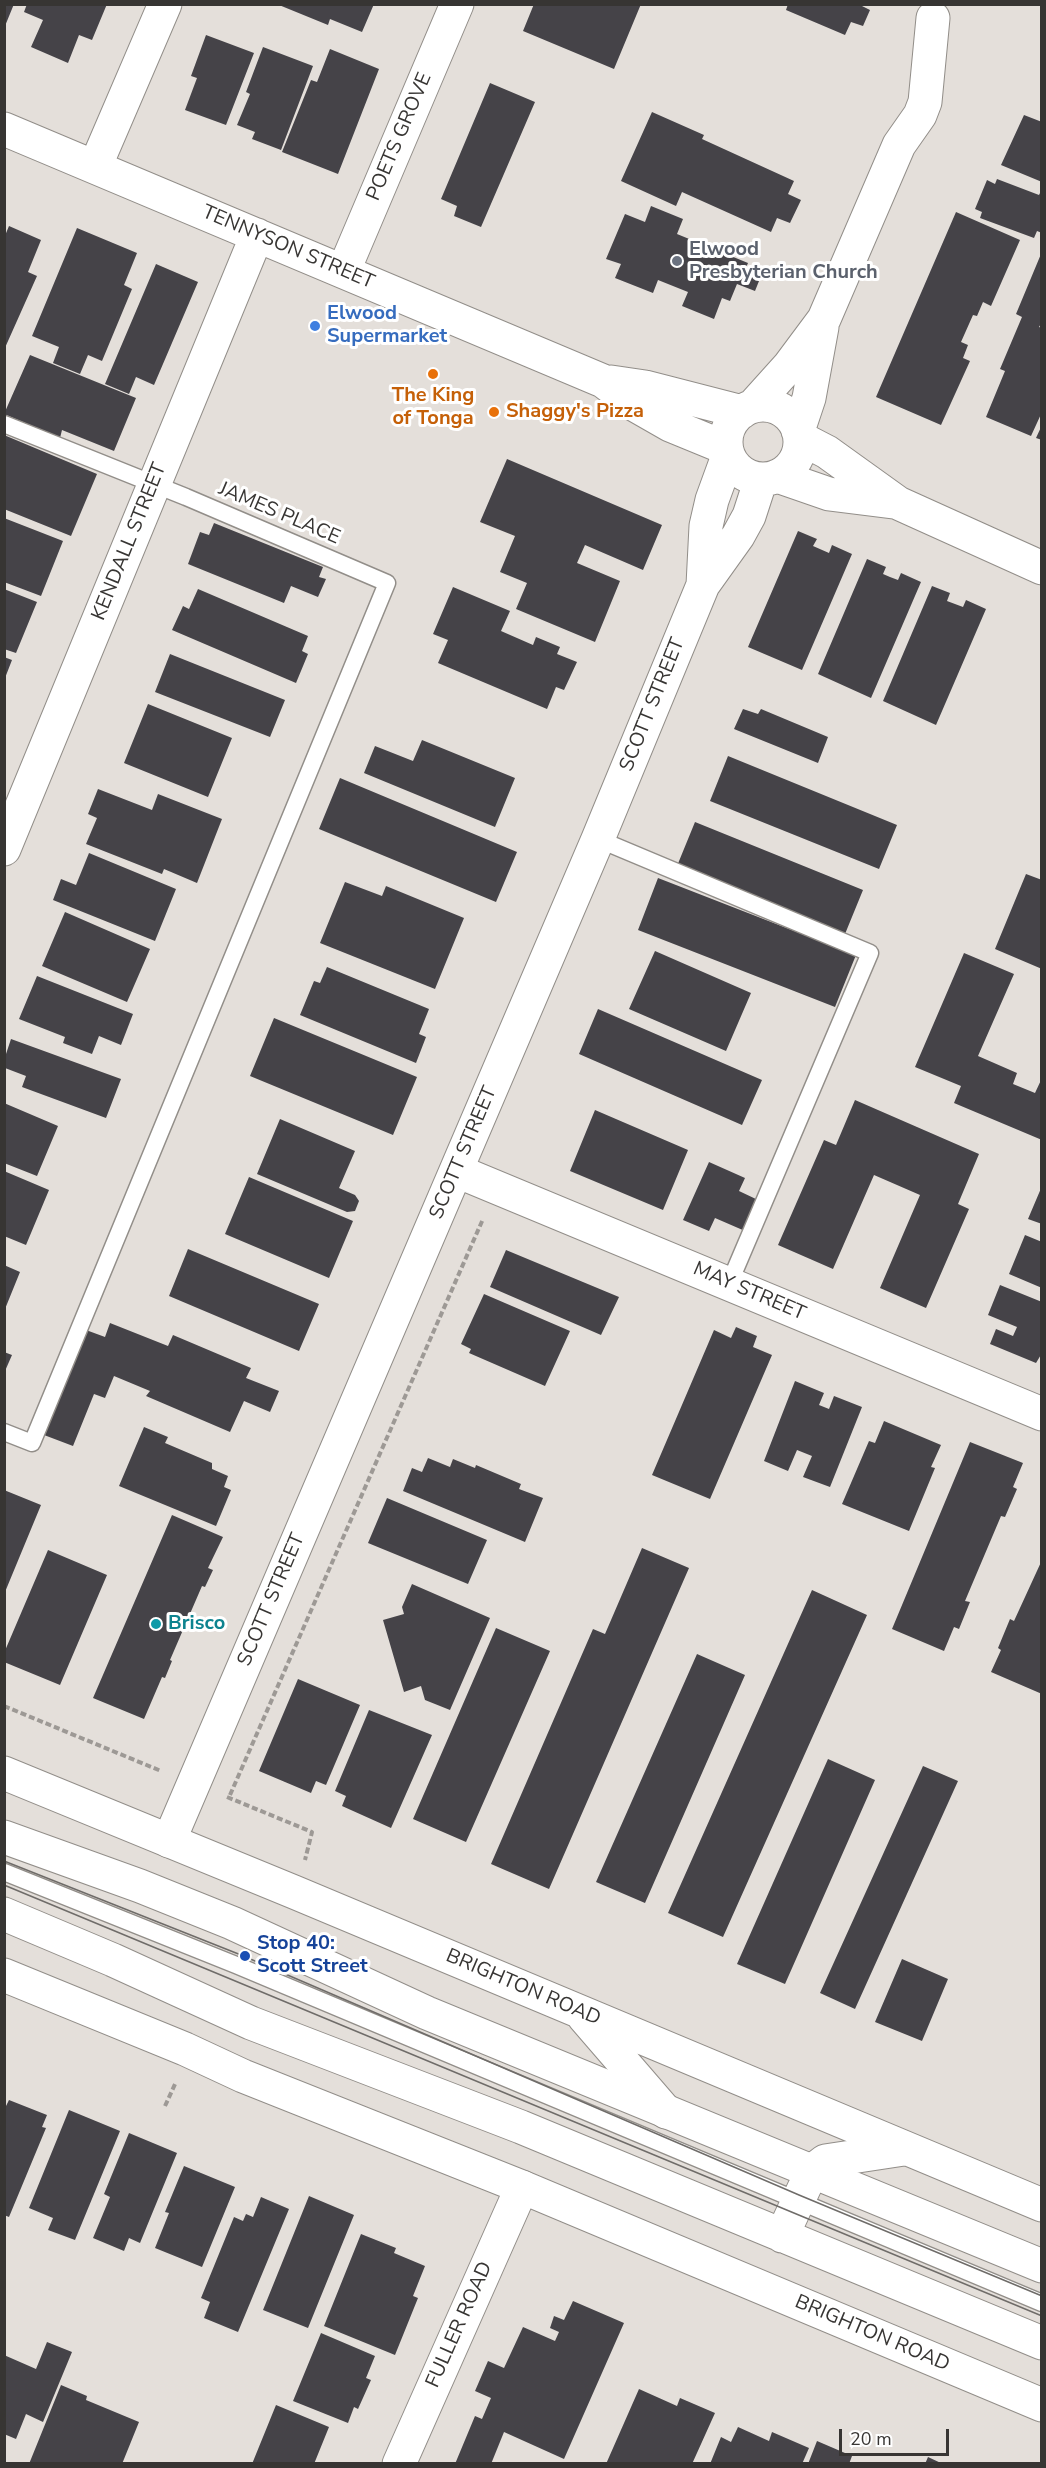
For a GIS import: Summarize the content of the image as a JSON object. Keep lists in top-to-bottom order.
{
  "streets": {
    "main road": [
      "POETS GROVE",
      "TENNYSON STREET",
      "KENDALL STREET",
      "SCOTT STREET",
      "MAY STREET",
      "BRIGHTON ROAD",
      "FULLER ROAD"
    ],
    "lane": ["JAMES PLACE"]
  },
  "crossings": [
    ["POETS GROVE", "TENNYSON STREET"],
    ["TENNYSON STREET", "KENDALL STREET"],
    ["TENNYSON STREET", "SCOTT STREET"],
    ["JAMES PLACE", "KENDALL STREET"],
    ["SCOTT STREET", "MAY STREET"],
    ["SCOTT STREET", "BRIGHTON ROAD"],
    ["BRIGHTON ROAD", "FULLER ROAD"]
  ],
  "places": [
    "Elwood Presbyterian Church",
    "Elwood Supermarket",
    "The King of Tonga",
    "Shaggy's Pizza",
    "Brisco",
    "Stop 40: Scott Street"
  ],
  "scale_bar": "20 m"
}
